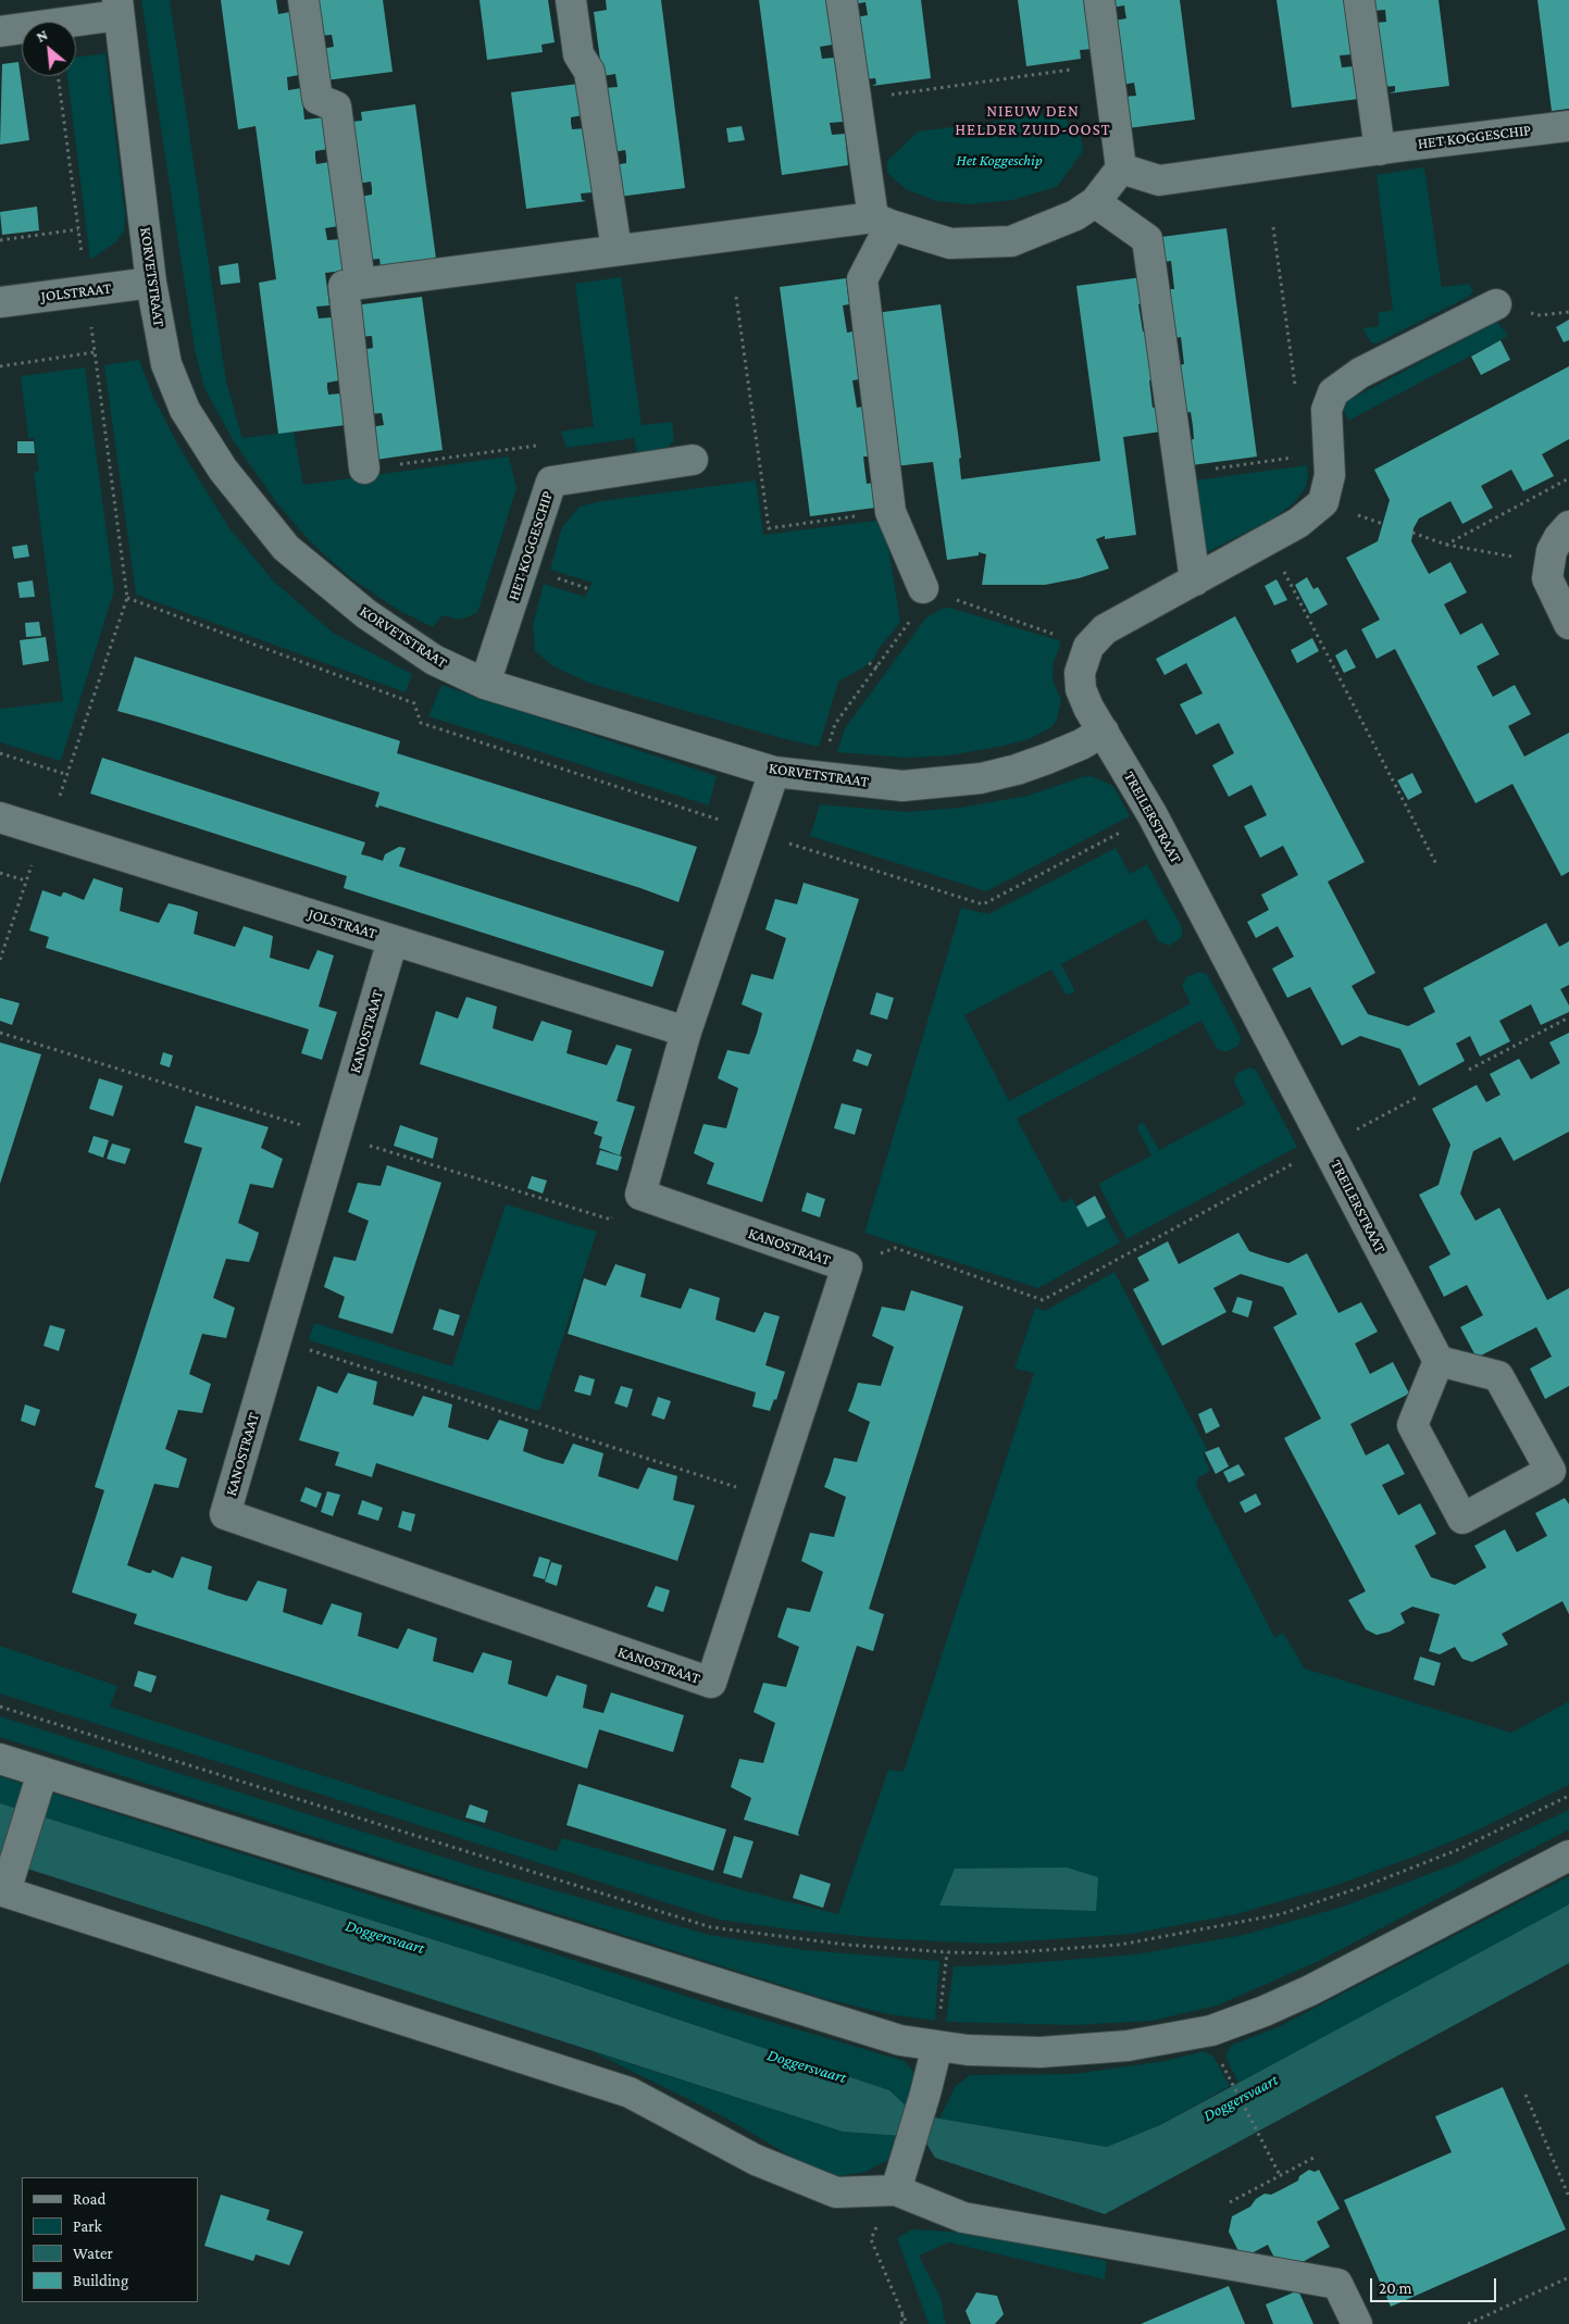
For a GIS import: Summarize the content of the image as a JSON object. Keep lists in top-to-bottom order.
{
  "streets": {
    "street": [
      "HET KOGGESCHIP",
      "KORVETSTRAAT",
      "JOLSTRAAT",
      "TREILERSTRAAT",
      "KANOSTRAAT"
    ]
  },
  "crossings": [
    ["HET KOGGESCHIP", "KORVETSTRAAT"],
    ["KORVETSTRAAT", "JOLSTRAAT"],
    ["KORVETSTRAAT", "TREILERSTRAAT"],
    ["JOLSTRAAT", "KANOSTRAAT"]
  ],
  "districts": ["NIEUW DEN HELDER ZUID-OOST"],
  "water": ["Doggersvaart"],
  "parks": ["Het Koggeschip"],
  "legend": [
    "Road",
    "Park",
    "Water",
    "Building"
  ],
  "scale_bar": "20 m",
  "north": "top left"
}
